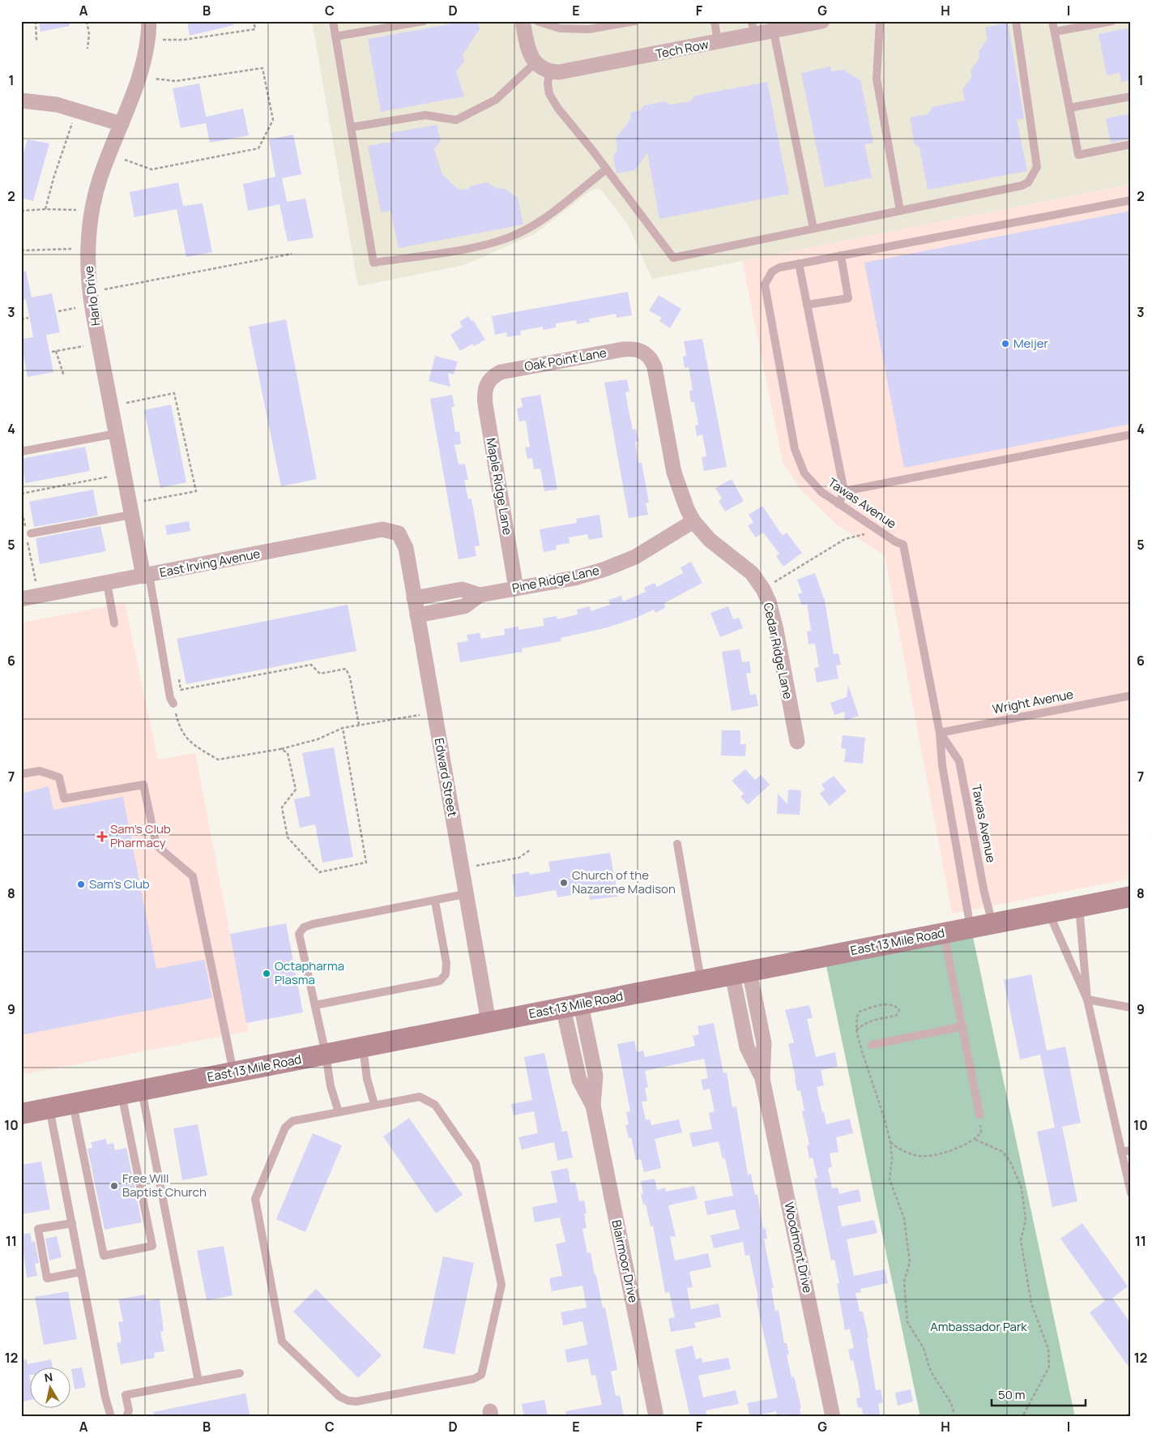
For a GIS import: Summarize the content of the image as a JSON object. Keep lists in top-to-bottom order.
{
  "streets": {
    "main road": ["East 13 Mile Road"],
    "street": [
      "Tech Row",
      "Harlo Drive",
      "Oak Point Lane",
      "Maple Ridge Lane",
      "East Irving Avenue",
      "Pine Ridge Lane",
      "Cedar Ridge Lane",
      "Edward Street",
      "Woodmont Drive",
      "Blairmoor Drive"
    ],
    "lane": ["Tawas Avenue", "Wright Avenue"]
  },
  "crossings": [
    ["Harlo Drive", "East Irving Avenue"],
    ["Oak Point Lane", "Maple Ridge Lane"],
    ["Oak Point Lane", "Cedar Ridge Lane"],
    ["Maple Ridge Lane", "Pine Ridge Lane"],
    ["Tawas Avenue", "Wright Avenue"],
    ["Tawas Avenue", "East 13 Mile Road"],
    ["East Irving Avenue", "Edward Street"],
    ["Pine Ridge Lane", "Cedar Ridge Lane"],
    ["Pine Ridge Lane", "Edward Street"],
    ["Edward Street", "East 13 Mile Road"],
    ["East 13 Mile Road", "Woodmont Drive"],
    ["East 13 Mile Road", "Blairmoor Drive"]
  ],
  "parks": ["Ambassador Park"],
  "places": {
    "other": [
      "Meijer",
      "Church of the Nazarene Madison",
      "Sam's Club",
      "Octapharma Plasma",
      "Free Will Baptist Church"
    ],
    "health": ["Sam's Club Pharmacy"]
  },
  "scale_bar": "50 m",
  "north": "top",
  "grid": {
    "columns": [
      "A",
      "B",
      "C",
      "D",
      "E",
      "F",
      "G",
      "H",
      "I"
    ],
    "rows": [
      "1",
      "2",
      "3",
      "4",
      "5",
      "6",
      "7",
      "8",
      "9",
      "10",
      "11",
      "12"
    ]
  }
}
